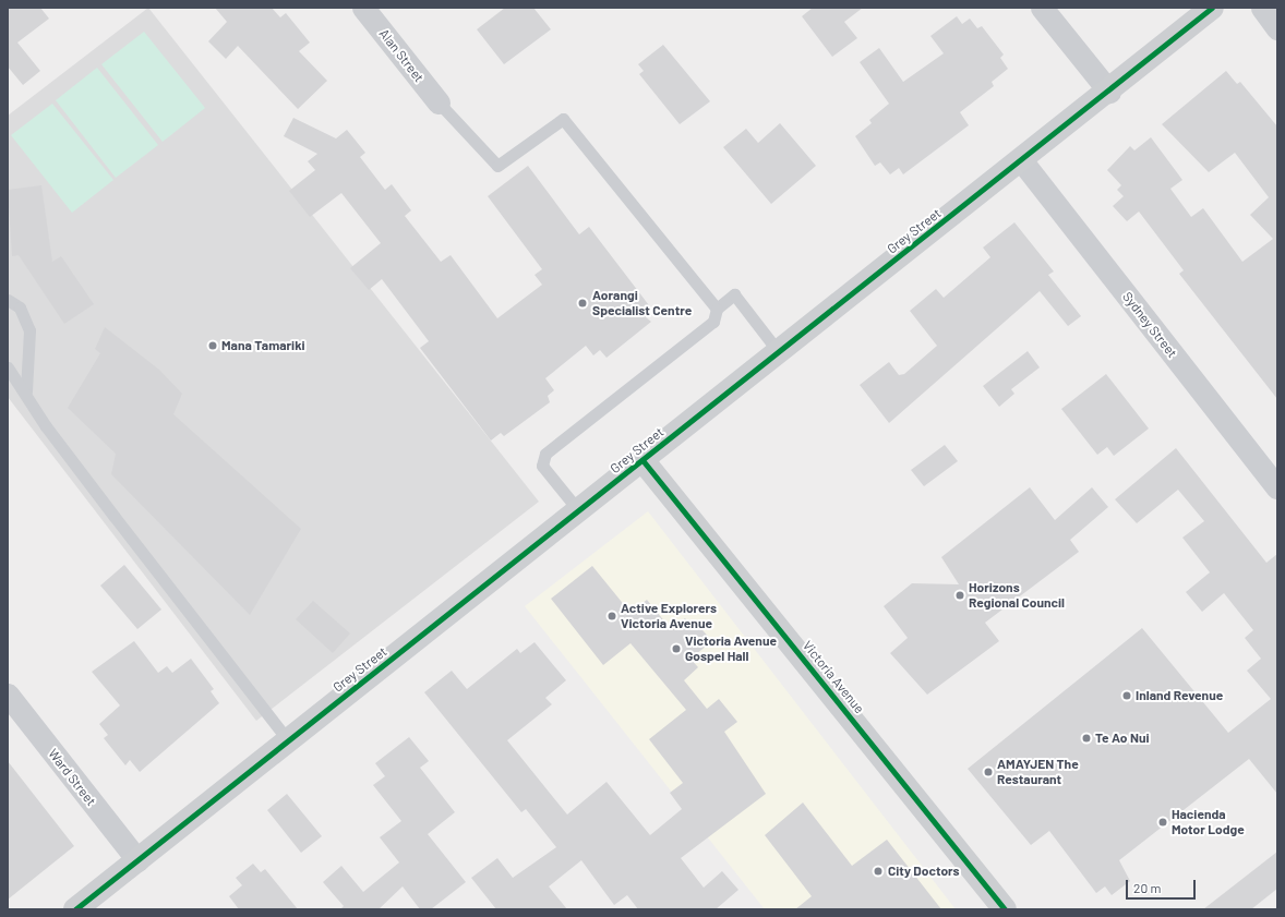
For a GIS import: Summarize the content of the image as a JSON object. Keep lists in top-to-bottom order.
{
  "streets": {
    "street": [
      "Alan Street",
      "Grey Street",
      "Sydney Street",
      "Victoria Avenue",
      "Ward Street"
    ]
  },
  "crossings": [
    ["Grey Street", "Sydney Street"],
    ["Grey Street", "Victoria Avenue"],
    ["Grey Street", "Ward Street"]
  ],
  "places": [
    "Aorangi Specialist Centre",
    "Mana Tamariki",
    "Horizons Regional Council",
    "Active Explorers Victoria Avenue",
    "Victoria Avenue Gospel Hall",
    "Inland Revenue",
    "Te Ao Nui",
    "AMAYJEN The Restaurant",
    "Hacienda Motor Lodge",
    "City Doctors"
  ],
  "scale_bar": "20 m"
}
